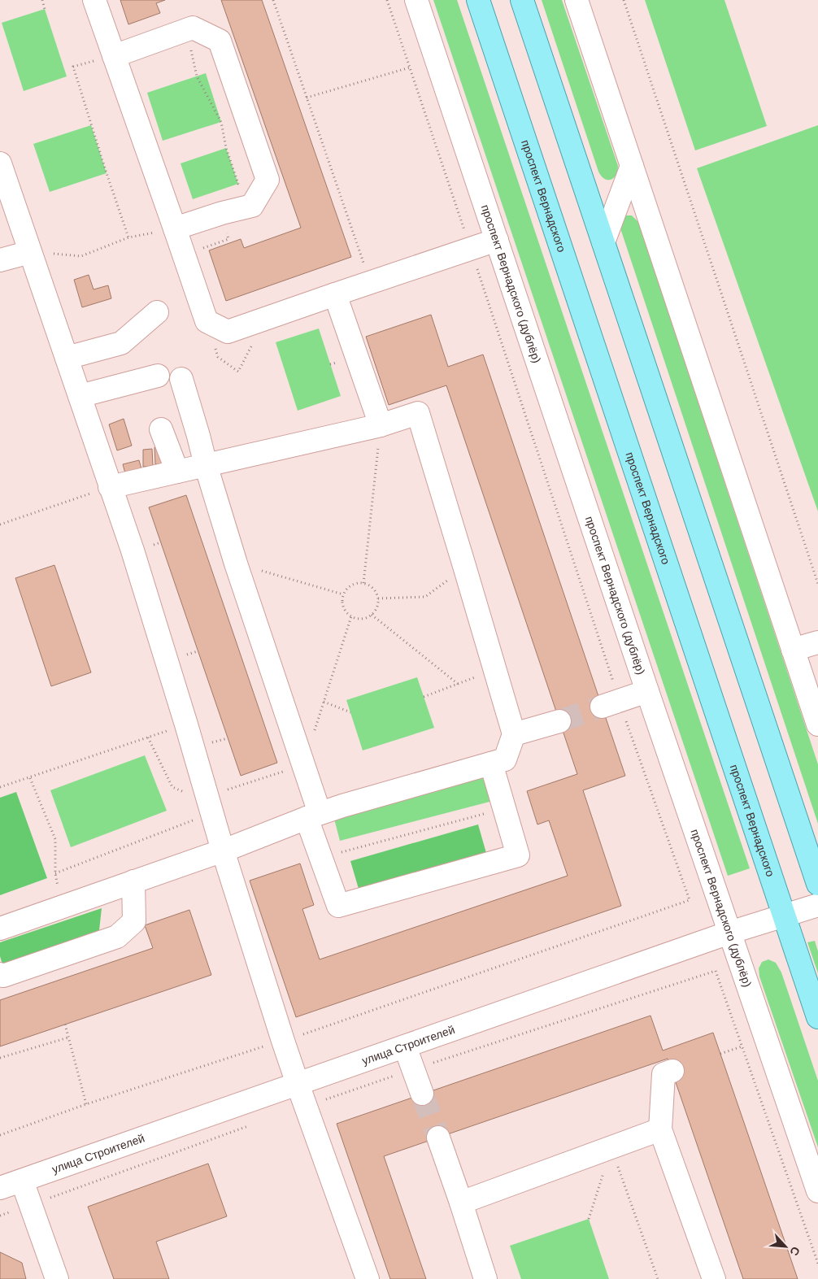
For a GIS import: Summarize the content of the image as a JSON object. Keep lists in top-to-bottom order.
{
  "streets": {
    "main road": ["проспект Вернадского"],
    "street": ["проспект Вернадского (дублёр)", "улица Строителей"]
  },
  "crossings": [
    ["проспект Вернадского", "улица Строителей"],
    ["проспект Вернадского (дублёр)", "улица Строителей"]
  ],
  "north": "bottom right"
}
